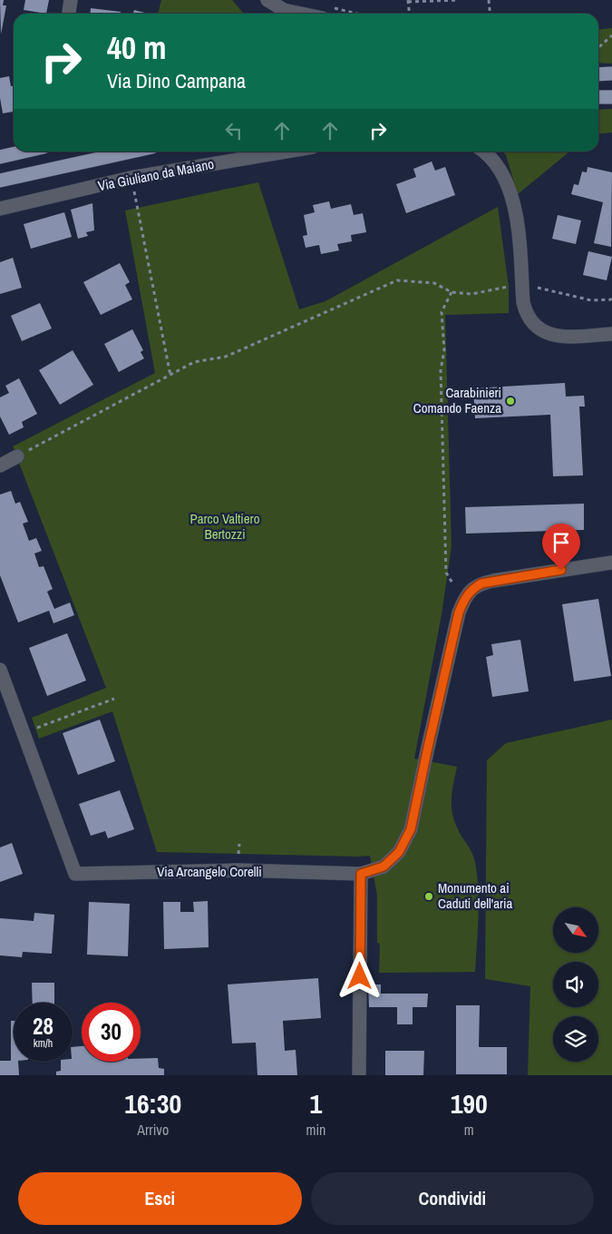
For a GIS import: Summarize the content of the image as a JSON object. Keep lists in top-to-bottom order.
{
  "streets": {
    "street": ["Via Giuliano da Maiano", "Via Arcangelo Corelli"]
  },
  "parks": ["Parco Valtiero Bertozzi"],
  "places": ["Carabinieri Comando Faenza", "Monumento ai Caduti dell'aria"],
  "north": "bottom right",
  "page": {
    "turn": ["40 m", "Via Dino Campana"],
    "speed": "28 km/h",
    "limit": "30",
    "eta": [
      "16:30",
      "Arrivo",
      "1",
      "min",
      "190",
      "m"
    ],
    "buttons": ["Esci", "Condividi"]
  }
}
